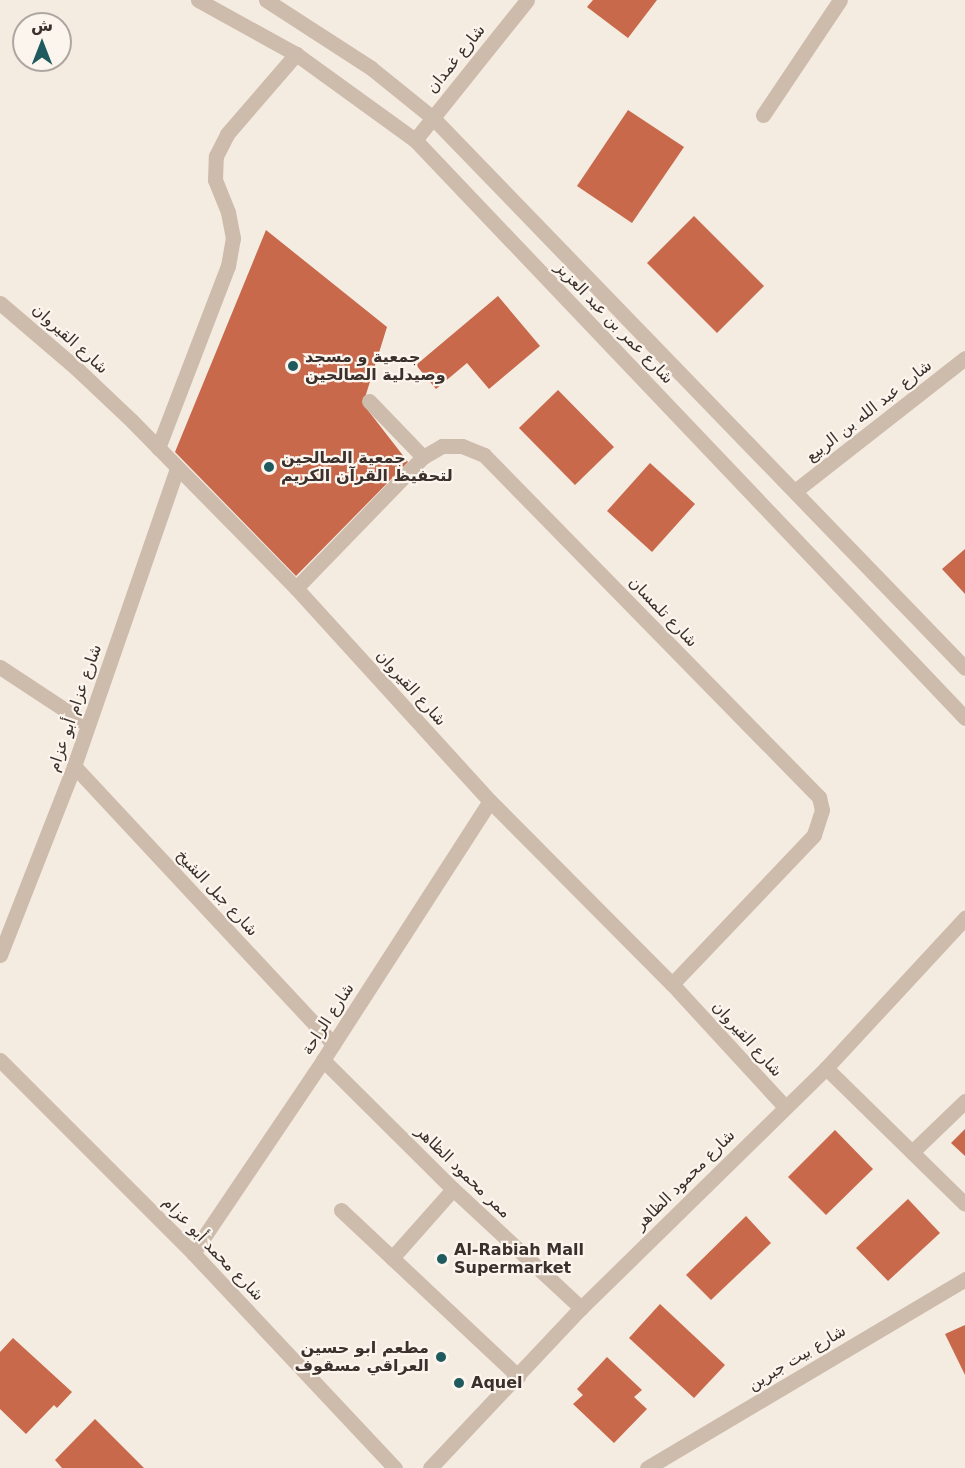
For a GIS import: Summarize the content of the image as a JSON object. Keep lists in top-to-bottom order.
{
  "streets": {
    "street": [
      "شارع غمدان",
      "شارع عمر بن عبد العزيز",
      "شارع القيروان",
      "شارع عبد الله بن الربيع",
      "شارع تلمسان",
      "شارع عزام أبو عزام",
      "شارع جبل الشيخ",
      "شارع الراحة",
      "ممر محمود الظاهر",
      "شارع محمود الظاهر",
      "شارع محمد أبو عزام",
      "شارع بيت جبرين"
    ]
  },
  "crossings": [
    ["شارع غمدان", "شارع عمر بن عبد العزيز"],
    ["شارع عمر بن عبد العزيز", "شارع عبد الله بن الربيع"],
    ["شارع القيروان", "شارع تلمسان"],
    ["شارع القيروان", "شارع عزام أبو عزام"],
    ["شارع القيروان", "شارع الراحة"],
    ["شارع القيروان", "شارع محمود الظاهر"],
    ["شارع عزام أبو عزام", "شارع جبل الشيخ"],
    ["شارع جبل الشيخ", "شارع الراحة"],
    ["شارع الراحة", "ممر محمود الظاهر"],
    ["شارع الراحة", "شارع محمد أبو عزام"],
    ["ممر محمود الظاهر", "شارع محمود الظاهر"]
  ],
  "places": [
    "جمعية و مسجد وصيدلية الصالحين",
    "جمعية الصالحين لتحفيظ القرآن الكريم",
    "Al-Rabiah Mall Supermarket",
    "مطعم ابو حسين العراقي مسقوف",
    "Aquel"
  ],
  "north": "top"
}
